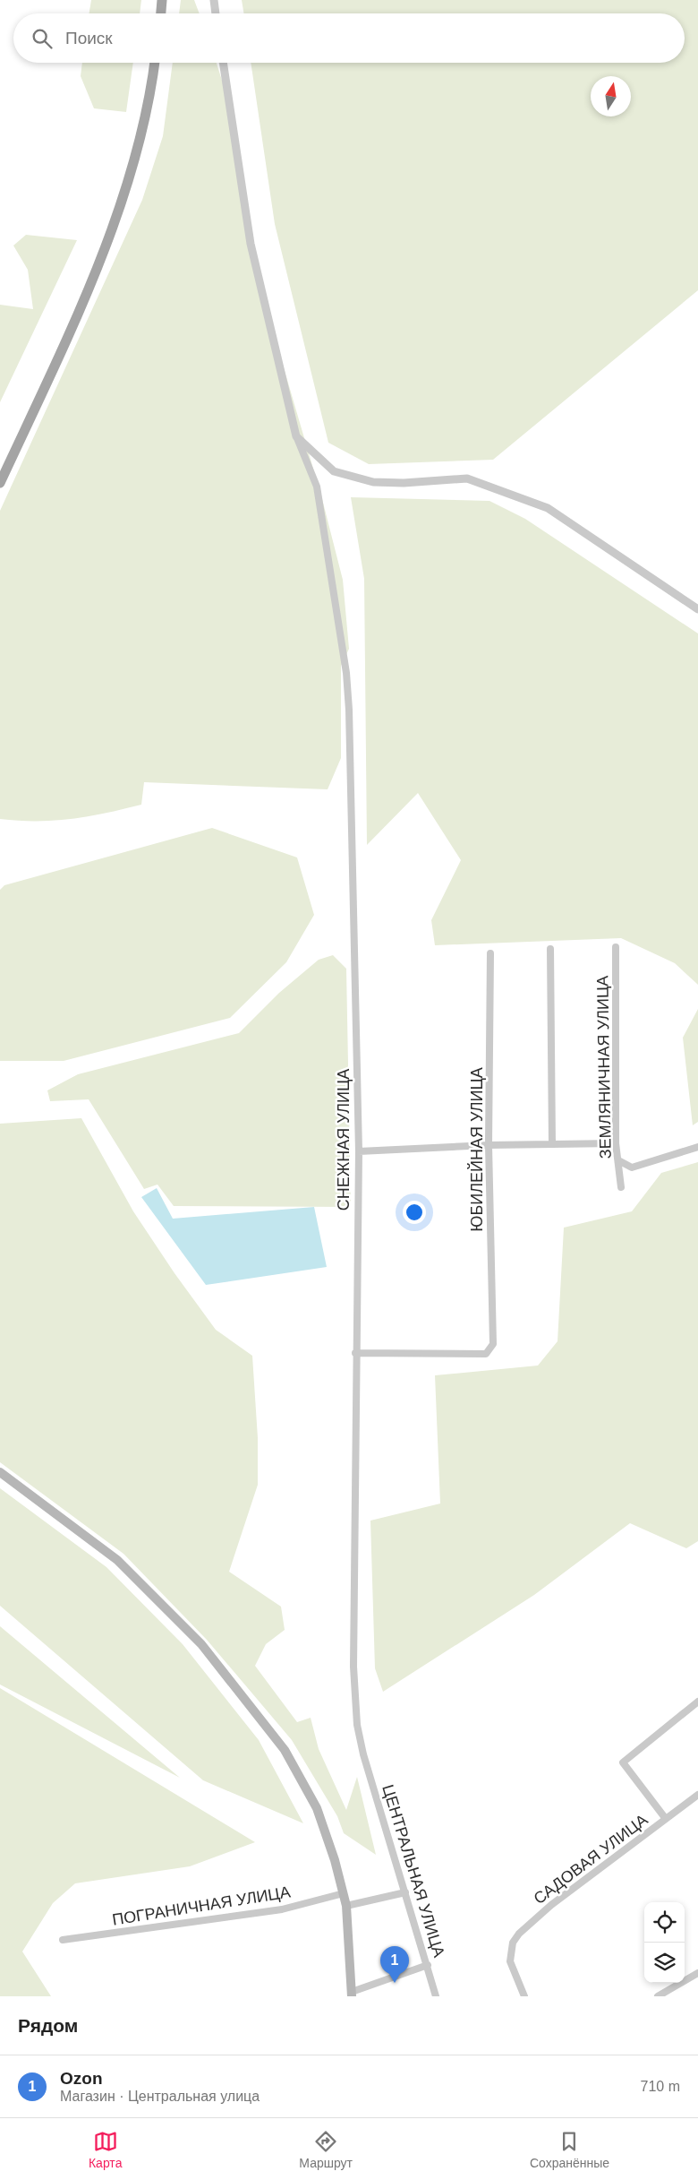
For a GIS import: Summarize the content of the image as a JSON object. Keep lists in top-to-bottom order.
{
  "streets": {
    "street": [
      "ЗЕМЛЯНИЧНАЯ УЛИЦА",
      "СНЕЖНАЯ УЛИЦА",
      "ЮБИЛЕЙНАЯ УЛИЦА",
      "САДОВАЯ УЛИЦА",
      "ЦЕНТРАЛЬНАЯ УЛИЦА",
      "ПОГРАНИЧНАЯ УЛИЦА"
    ]
  },
  "crossings": [
    ["СНЕЖНАЯ УЛИЦА", "ЮБИЛЕЙНАЯ УЛИЦА"],
    ["СНЕЖНАЯ УЛИЦА", "ЦЕНТРАЛЬНАЯ УЛИЦА"]
  ],
  "north": "top",
  "page": {
    "search": "Поиск",
    "pins": "1",
    "heading": "Рядом",
    "list": [
      {
        "mark": "1",
        "name": "Ozon",
        "note": "Магазин · Центральная улица",
        "value": "710 m"
      }
    ],
    "nav": ["Карта", "Маршрут", "Сохранённые"]
  }
}
